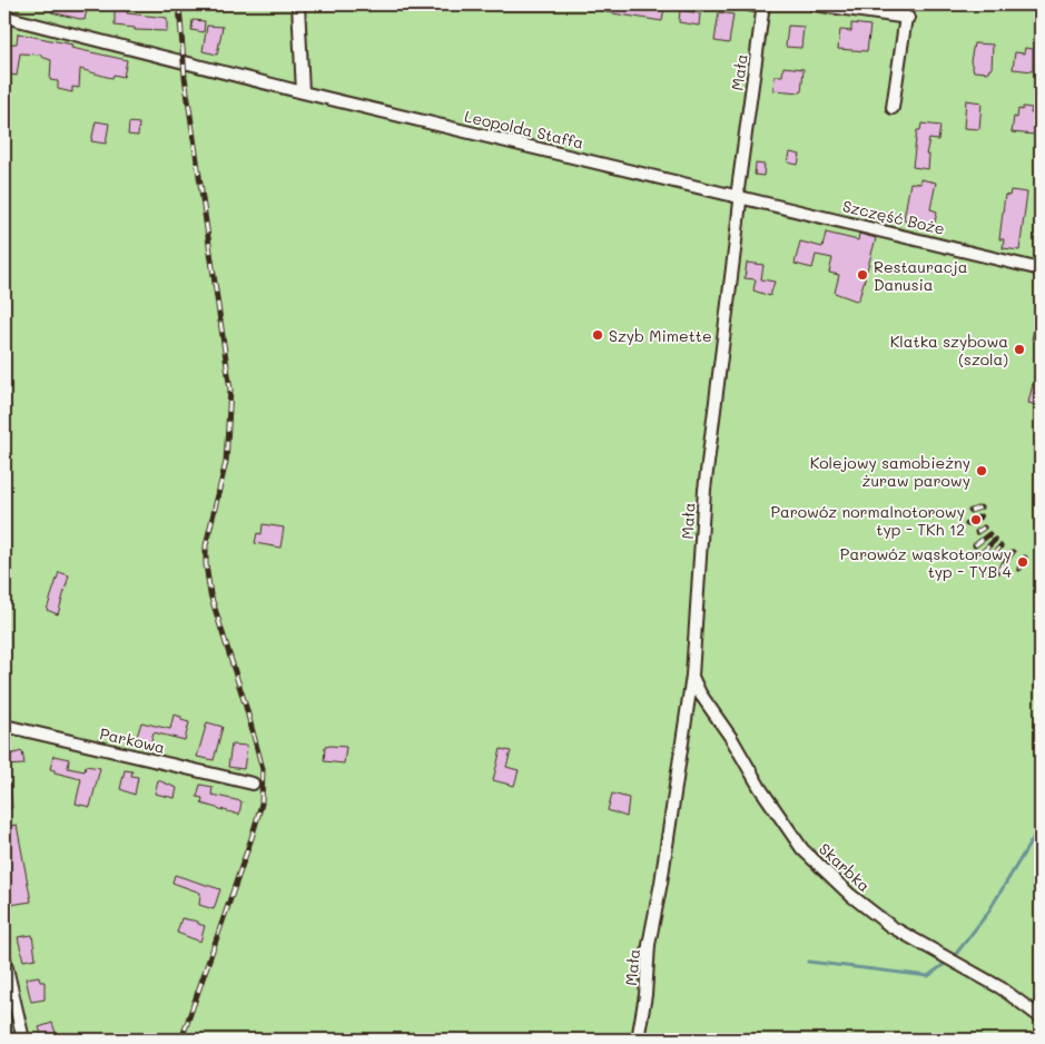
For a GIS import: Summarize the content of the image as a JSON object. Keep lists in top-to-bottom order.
{
  "streets": {
    "street": [
      "Mała",
      "Leopolda Staffa",
      "Szczęść Boże",
      "Parkowa",
      "Skarbka"
    ]
  },
  "crossings": [
    ["Mała", "Leopolda Staffa"],
    ["Mała", "Szczęść Boże"],
    ["Mała", "Skarbka"],
    ["Leopolda Staffa", "Szczęść Boże"]
  ],
  "places": [
    "Restauracja Danusia",
    "Szyb Mimette",
    "Klatka szybowa (szola)",
    "Kolejowy samobieżny żuraw parowy",
    "Parowóz normalnotorowy typ - TKh 12",
    "Parowóz wąskotorowy typ - TYB 4"
  ]
}
